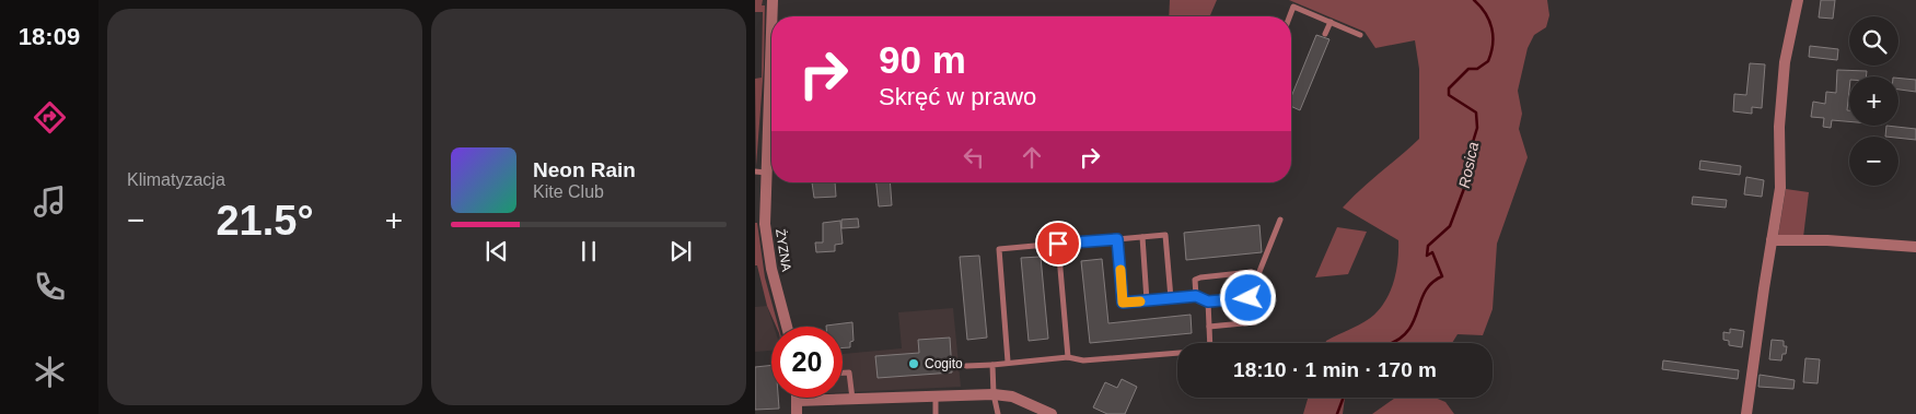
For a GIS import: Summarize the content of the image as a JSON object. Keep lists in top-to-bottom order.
{
  "streets": {
    "street": ["ŻYZNA"]
  },
  "water": ["Rosica"],
  "places": ["Cogito"],
  "page": {
    "tabs": "18:09",
    "tile": "Klimatyzacja",
    "map_buttons": ["+", "−"],
    "turn": ["90 m", "Skręć w prawo"],
    "song": ["Neon Rain", "Kite Club"],
    "heat": ["−", "21.5°", "+"],
    "limit": "20",
    "trip": "18:10 · 1 min · 170 m"
  }
}
